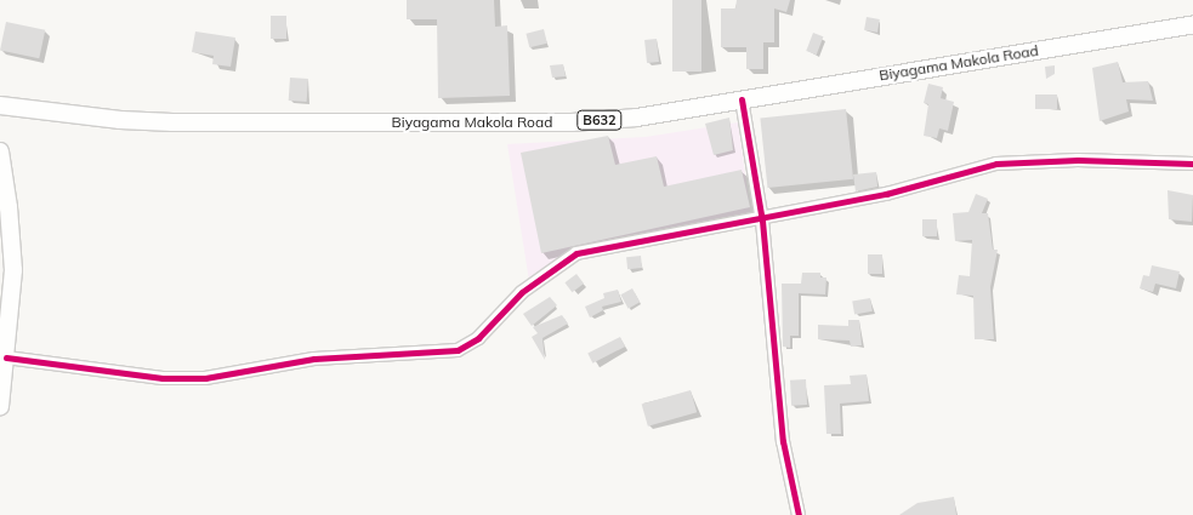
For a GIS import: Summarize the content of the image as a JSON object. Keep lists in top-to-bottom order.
{
  "streets": {
    "main road": ["Biyagama Makola Road", "B632"]
  }
}
